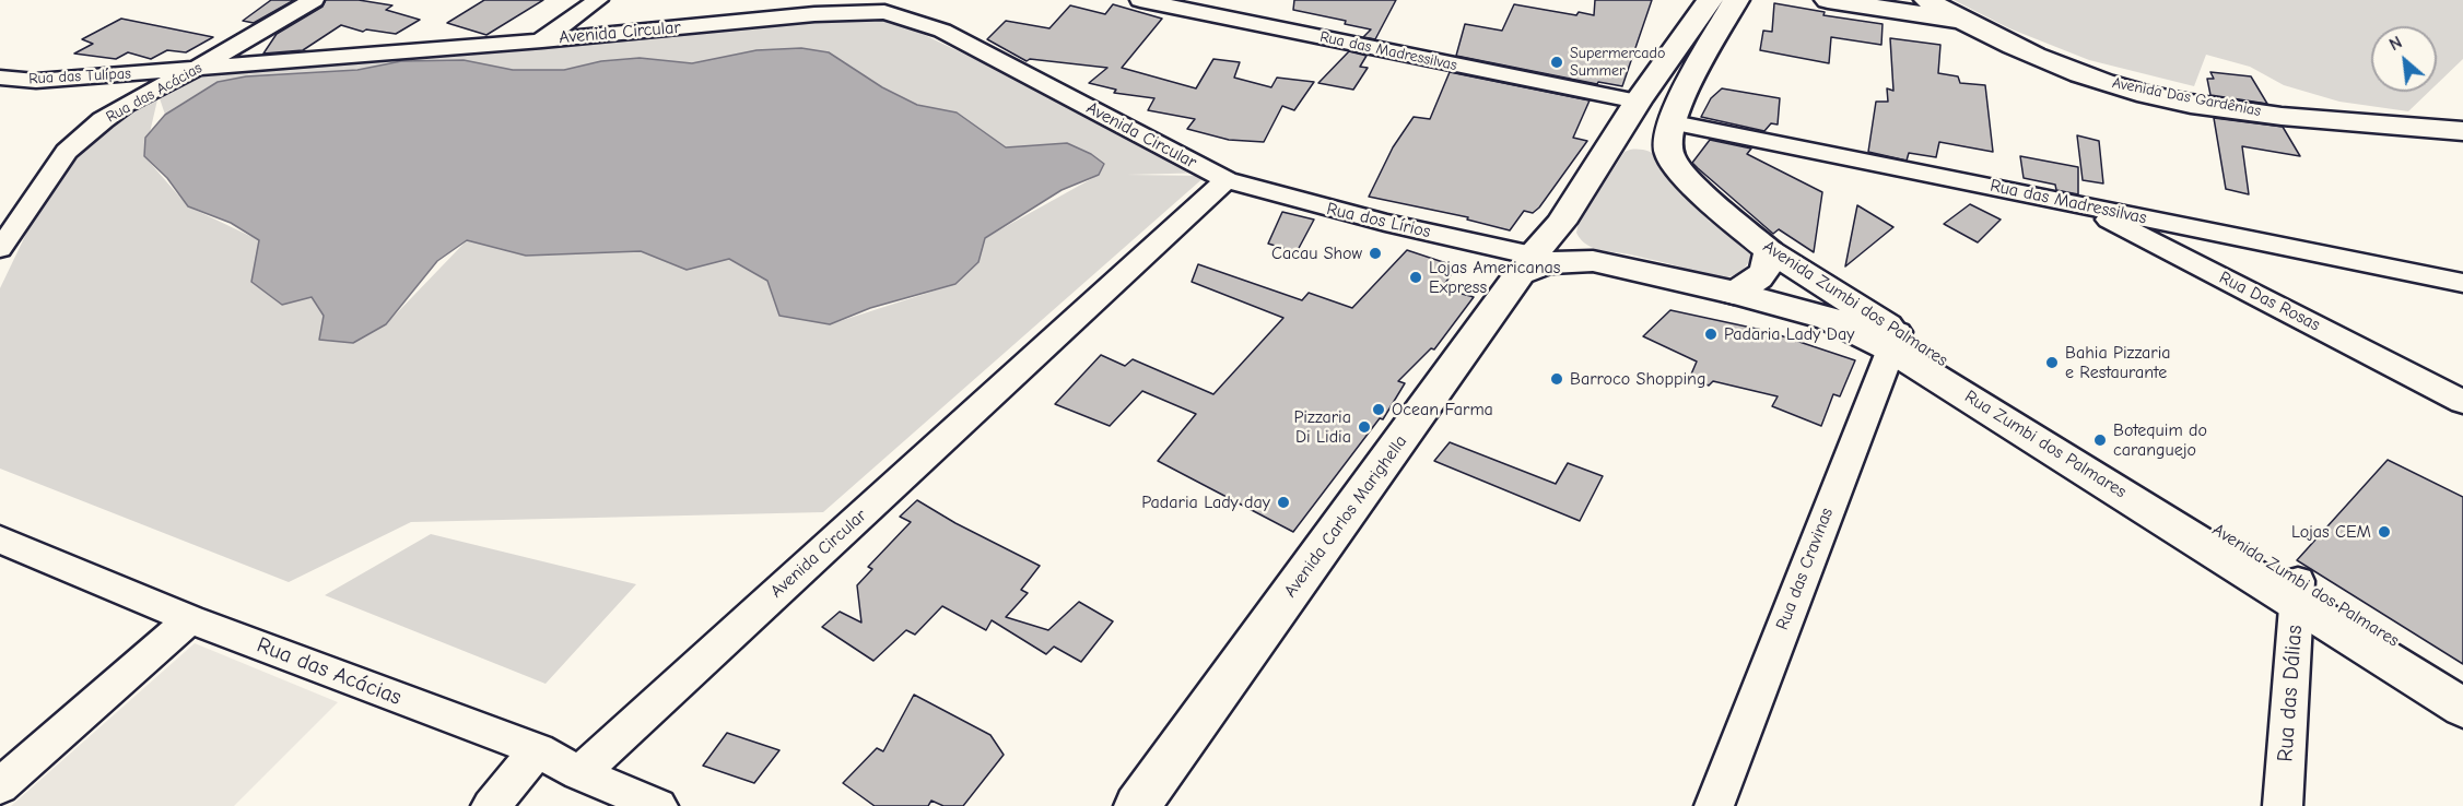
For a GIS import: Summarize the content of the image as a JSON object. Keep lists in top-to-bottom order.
{
  "streets": {
    "main road": [
      "Avenida Das Gardênias",
      "Avenida Zumbi dos Palmares",
      "Rua Zumbi dos Palmares",
      "Avenida Carlos Marighella"
    ],
    "street": [
      "Avenida Circular",
      "Rua das Madressilvas",
      "Rua das Tulípas",
      "Rua das Acácias",
      "Rua dos Lírios",
      "Rua Das Rosas",
      "Rua das Cravinas",
      "Rua das Dálias"
    ]
  },
  "crossings": [
    ["Avenida Circular", "Rua das Tulípas"],
    ["Avenida Circular", "Rua das Acácias"],
    ["Avenida Circular", "Rua dos Lírios"],
    ["Rua das Madressilvas", "Rua Das Rosas"],
    ["Rua das Madressilvas", "Avenida Zumbi dos Palmares"],
    ["Rua das Madressilvas", "Avenida Carlos Marighella"],
    ["Rua das Tulípas", "Rua das Acácias"],
    ["Rua dos Lírios", "Rua Zumbi dos Palmares"],
    ["Rua dos Lírios", "Avenida Carlos Marighella"],
    ["Avenida Zumbi dos Palmares", "Rua Zumbi dos Palmares"],
    ["Avenida Zumbi dos Palmares", "Rua das Cravinas"],
    ["Avenida Zumbi dos Palmares", "Rua das Dálias"],
    ["Rua Zumbi dos Palmares", "Avenida Carlos Marighella"],
    ["Rua Zumbi dos Palmares", "Rua das Cravinas"],
    ["Rua Zumbi dos Palmares", "Rua das Dálias"]
  ],
  "places": [
    "Supermercado Summer",
    "Cacau Show",
    "Lojas Americanas Express",
    "Padaria Lady Day",
    "Bahia Pizzaria e Restaurante",
    "Barroco Shopping",
    "Ocean Farma",
    "Pizzaria Di Lidia",
    "Botequim do caranguejo",
    "Padaria Lady day",
    "Lojas CEM"
  ],
  "north": "top left"
}
